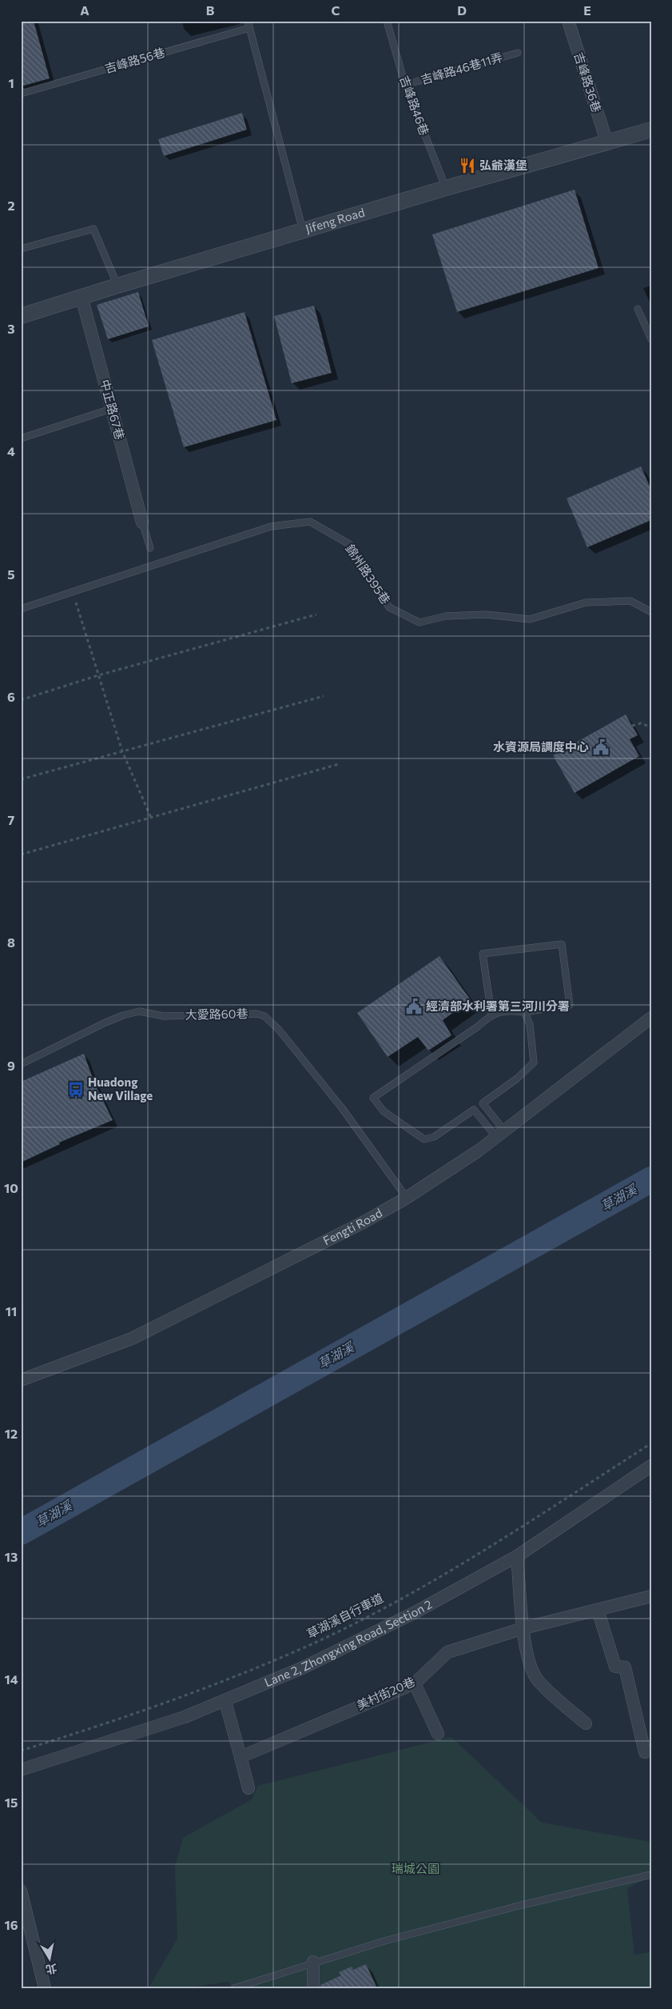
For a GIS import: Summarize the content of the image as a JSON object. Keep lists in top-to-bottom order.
{
  "streets": {
    "street": [
      "吉峰路36巷",
      "Jifeng Road",
      "中正路67巷",
      "Fengti Road",
      "Lane 2, Zhongxing Road, Section 2",
      "美村街20巷"
    ],
    "lane": [
      "吉峰路56巷",
      "吉峰路46巷11弄",
      "吉峰路46巷",
      "錦州路395巷",
      "大愛路60巷"
    ],
    "path": ["草湖溪自行車道"]
  },
  "crossings": [
    ["吉峰路46巷11弄", "吉峰路46巷"],
    ["吉峰路36巷", "Jifeng Road"],
    ["吉峰路46巷", "Jifeng Road"],
    ["Jifeng Road", "中正路67巷"],
    ["大愛路60巷", "Fengti Road"]
  ],
  "water": ["草湖溪"],
  "parks": ["瑞城公園"],
  "places": {
    "restaurant": ["弘爺漢堡"],
    "public building": ["水資源局調度中心", "經濟部水利署第三河川分署"],
    "bus stop": ["Huadong New Village"]
  },
  "north": "bottom",
  "grid": {
    "columns": [
      "A",
      "B",
      "C",
      "D",
      "E"
    ],
    "rows": [
      "1",
      "2",
      "3",
      "4",
      "5",
      "6",
      "7",
      "8",
      "9",
      "10",
      "11",
      "12",
      "13",
      "14",
      "15",
      "16"
    ]
  }
}
